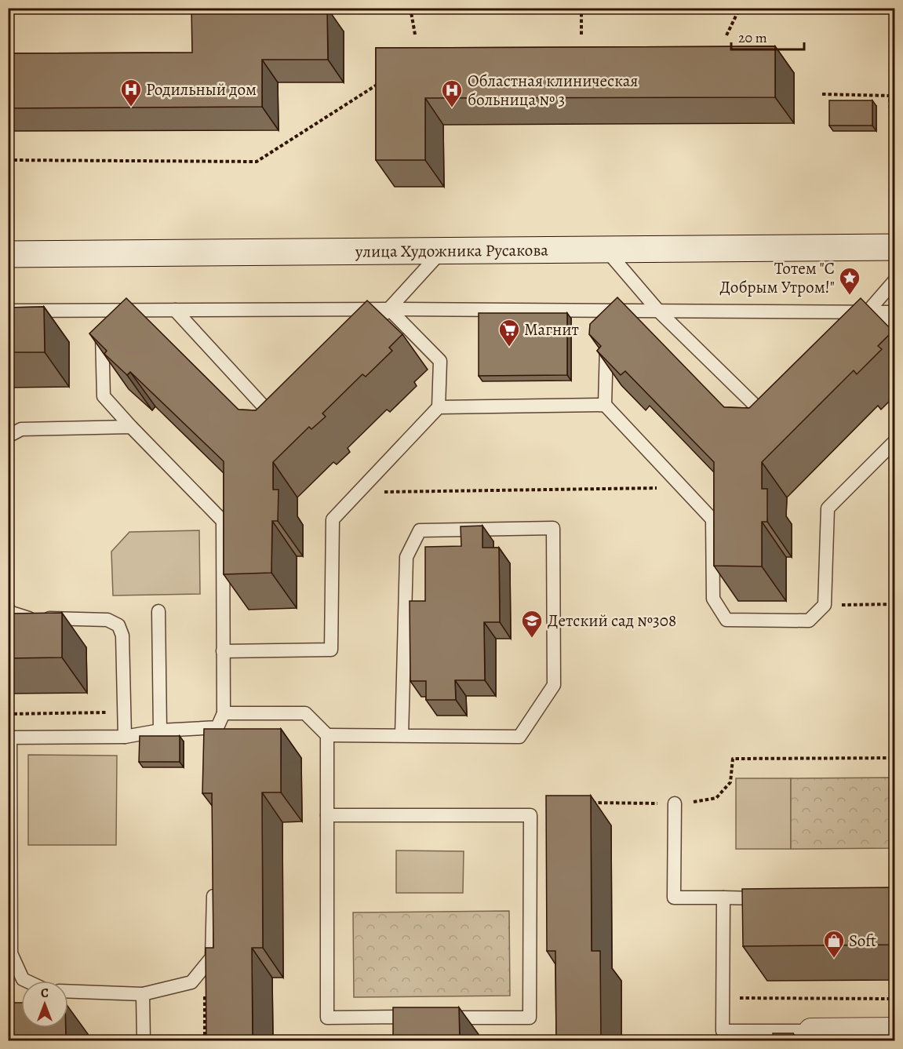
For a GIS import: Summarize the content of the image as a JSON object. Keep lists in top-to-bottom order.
{
  "streets": {
    "street": ["улица Художника Русакова"]
  },
  "places": {
    "hospital": ["Родильный дом", "Областная клиническая больница № 3"],
    "place": ["Тотем \"С Добрым Утром!\""],
    "supermarket": ["Магнит"],
    "school or university": ["Детский сад №308"],
    "shop": ["Soft"]
  },
  "scale_bar": "20 m",
  "north": "top"
}
